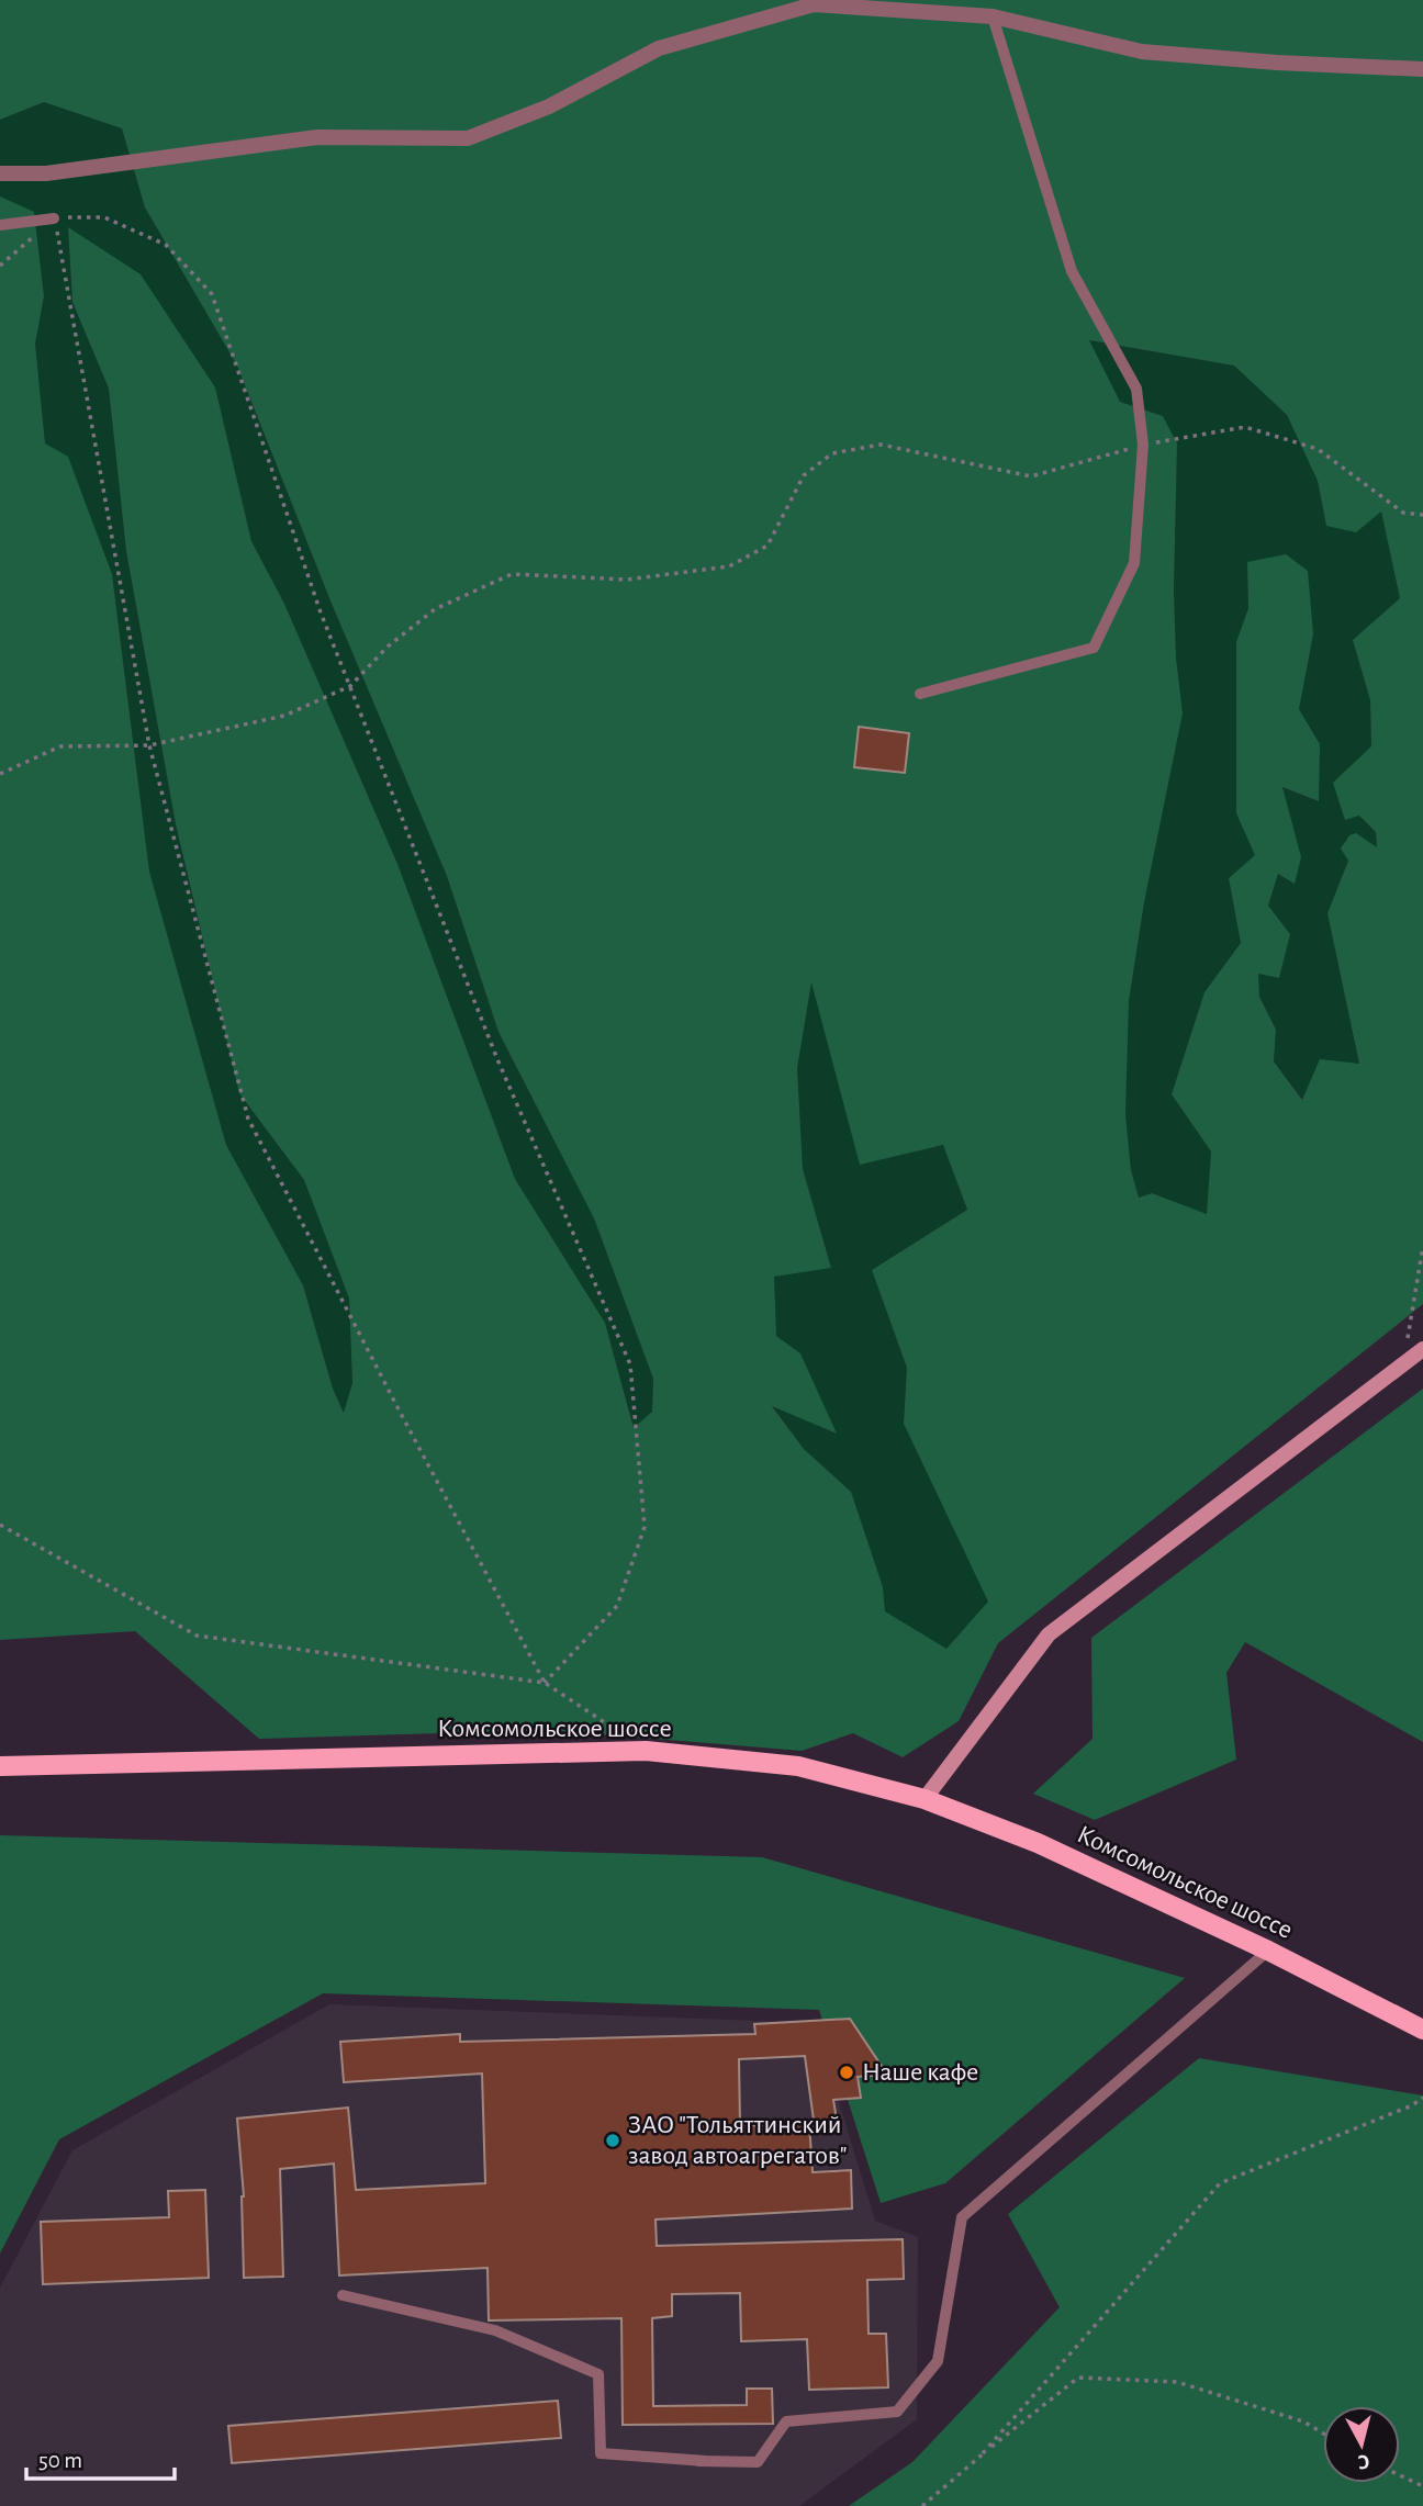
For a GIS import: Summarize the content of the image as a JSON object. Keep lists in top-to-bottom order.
{
  "streets": {
    "main road": ["Комсомольское шоссе"]
  },
  "places": ["Наше кафе", "ЗАО \"Тольяттинский завод автоагрегатов\""],
  "scale_bar": "50 m",
  "north": "bottom"
}
